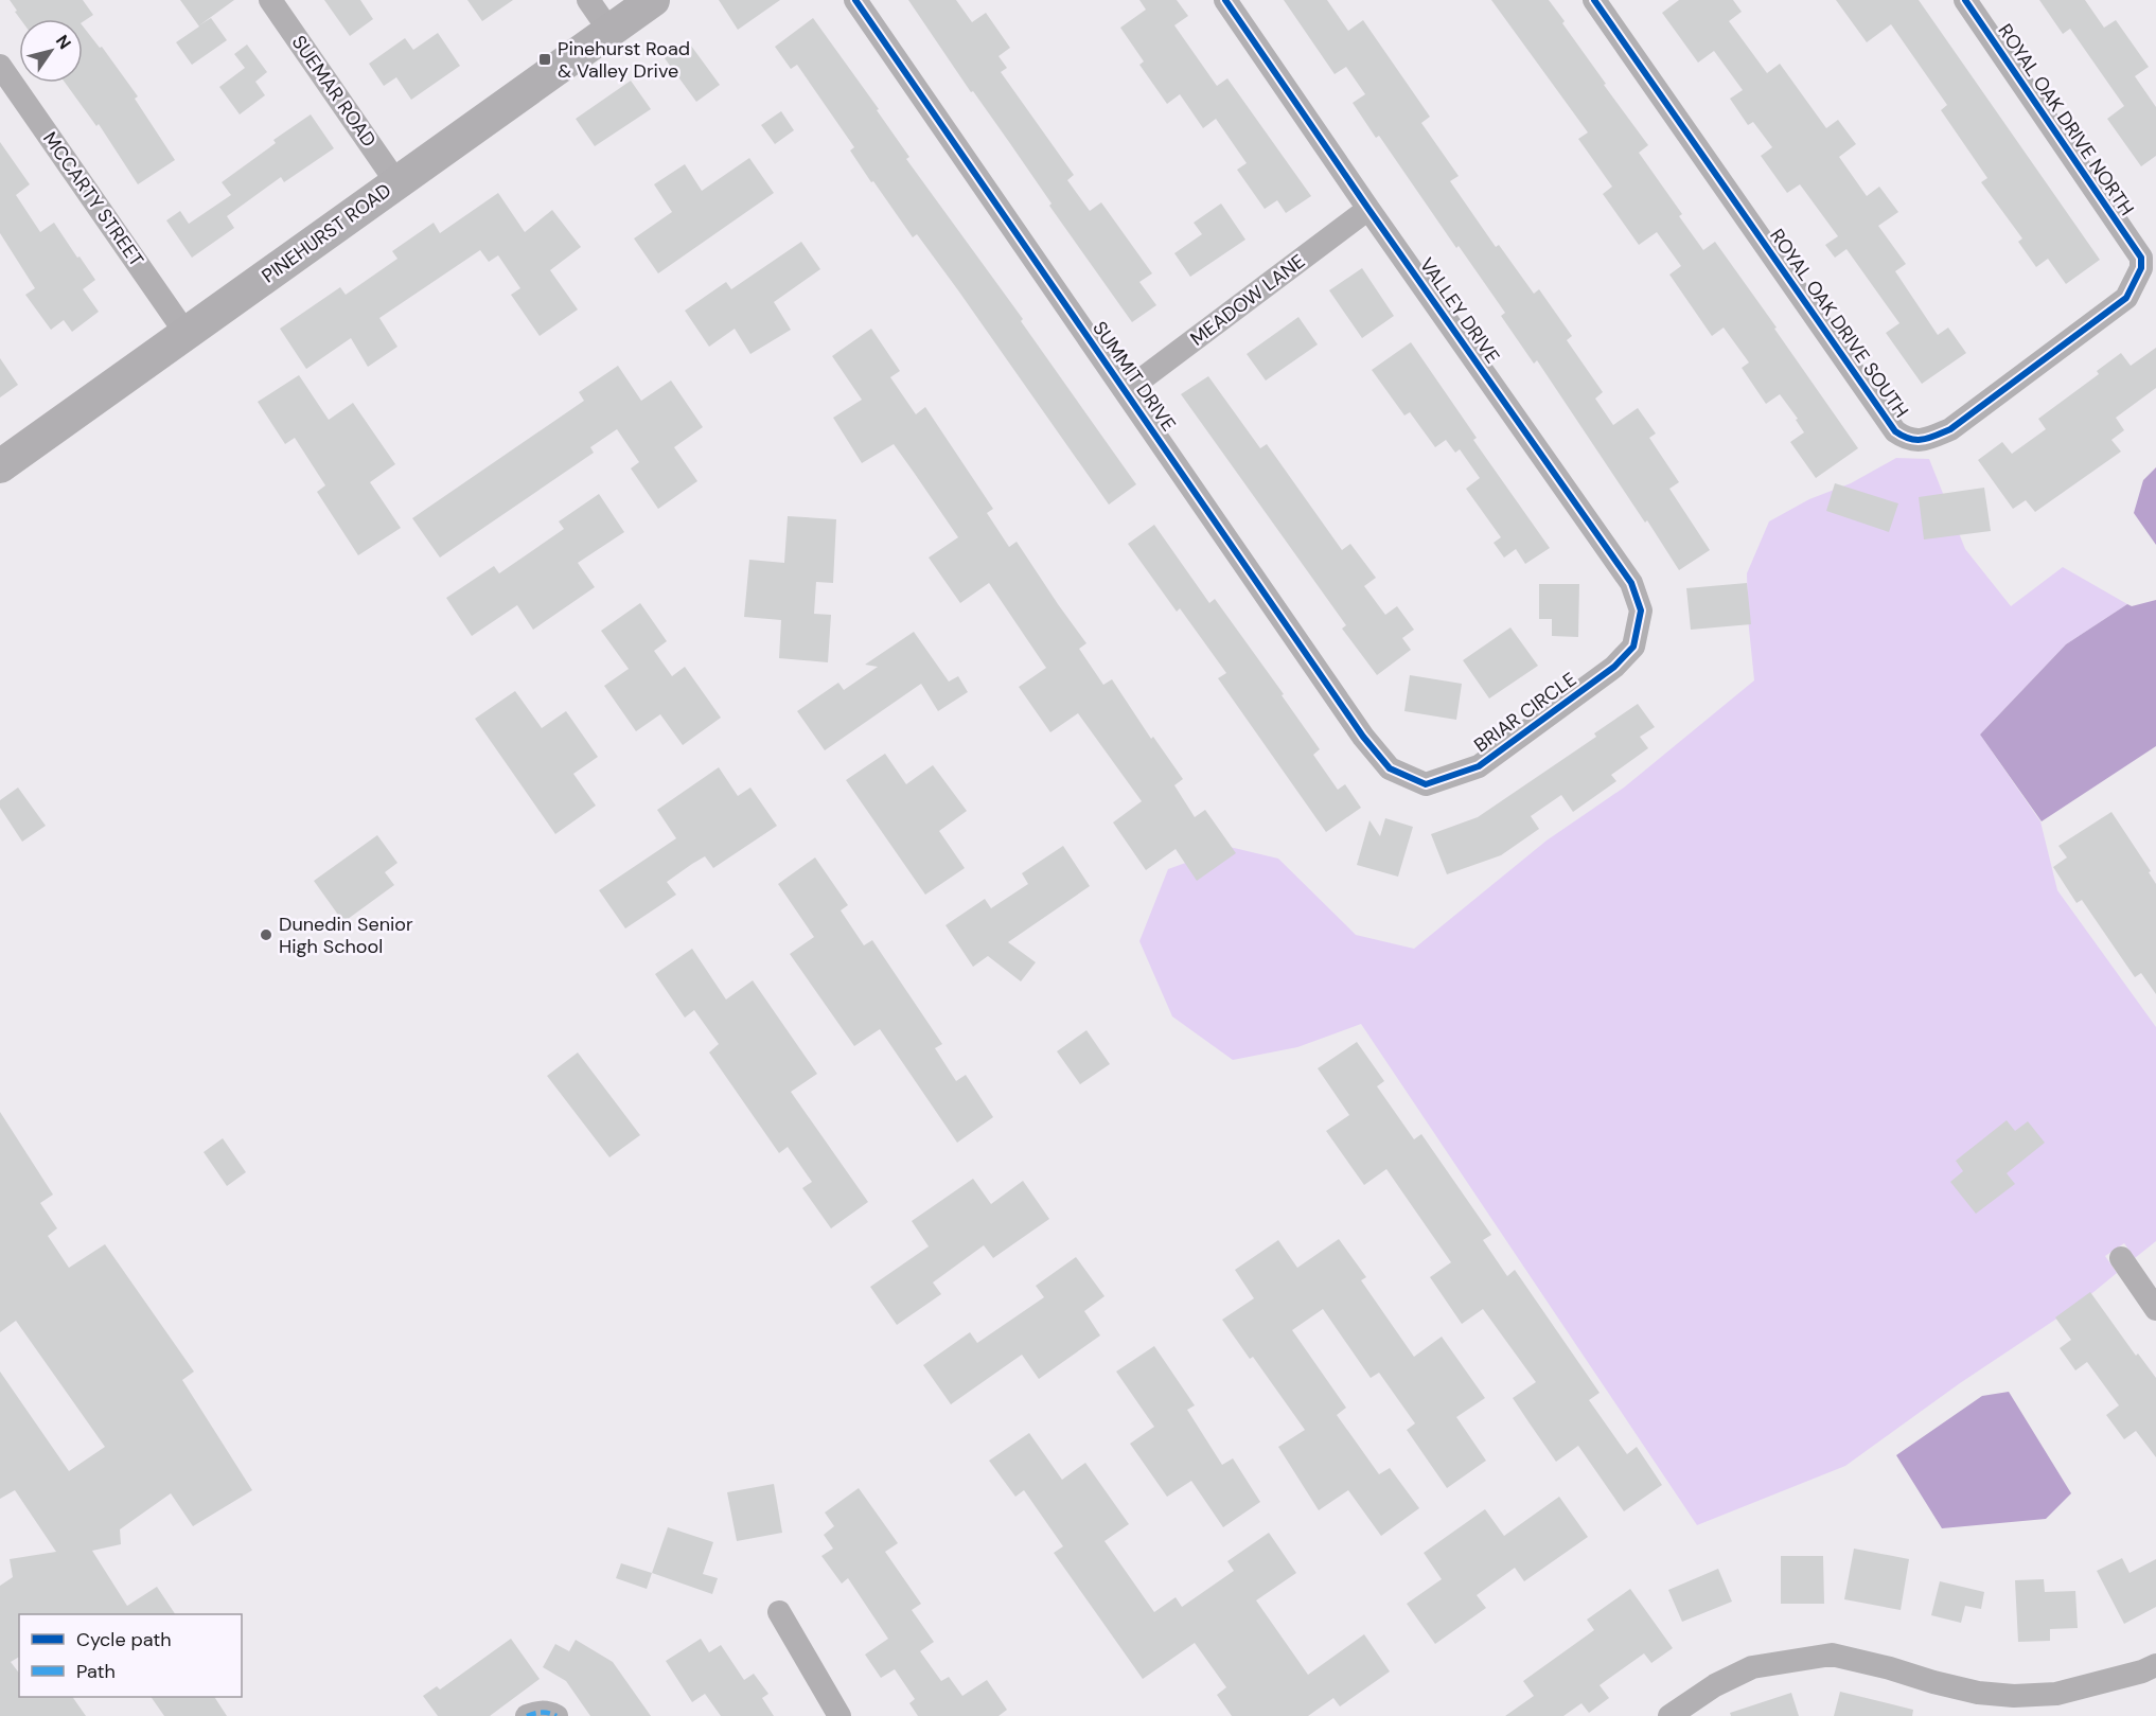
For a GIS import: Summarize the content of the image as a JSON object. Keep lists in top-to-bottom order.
{
  "streets": {
    "street": [
      "SUEMAR ROAD",
      "ROYAL OAK DRIVE NORTH",
      "MCCARTY STREET",
      "PINEHURST ROAD",
      "MEADOW LANE",
      "VALLEY DRIVE",
      "ROYAL OAK DRIVE SOUTH",
      "SUMMIT DRIVE",
      "BRIAR CIRCLE"
    ]
  },
  "crossings": [
    ["SUEMAR ROAD", "PINEHURST ROAD"],
    ["ROYAL OAK DRIVE NORTH", "ROYAL OAK DRIVE SOUTH"],
    ["MCCARTY STREET", "PINEHURST ROAD"],
    ["MEADOW LANE", "VALLEY DRIVE"],
    ["MEADOW LANE", "SUMMIT DRIVE"],
    ["VALLEY DRIVE", "BRIAR CIRCLE"],
    ["SUMMIT DRIVE", "BRIAR CIRCLE"]
  ],
  "places": {
    "transit": ["Pinehurst Road & Valley Drive"],
    "other": ["Dunedin Senior High School"]
  },
  "legend": ["Cycle path", "Path"],
  "north": "top right"
}
